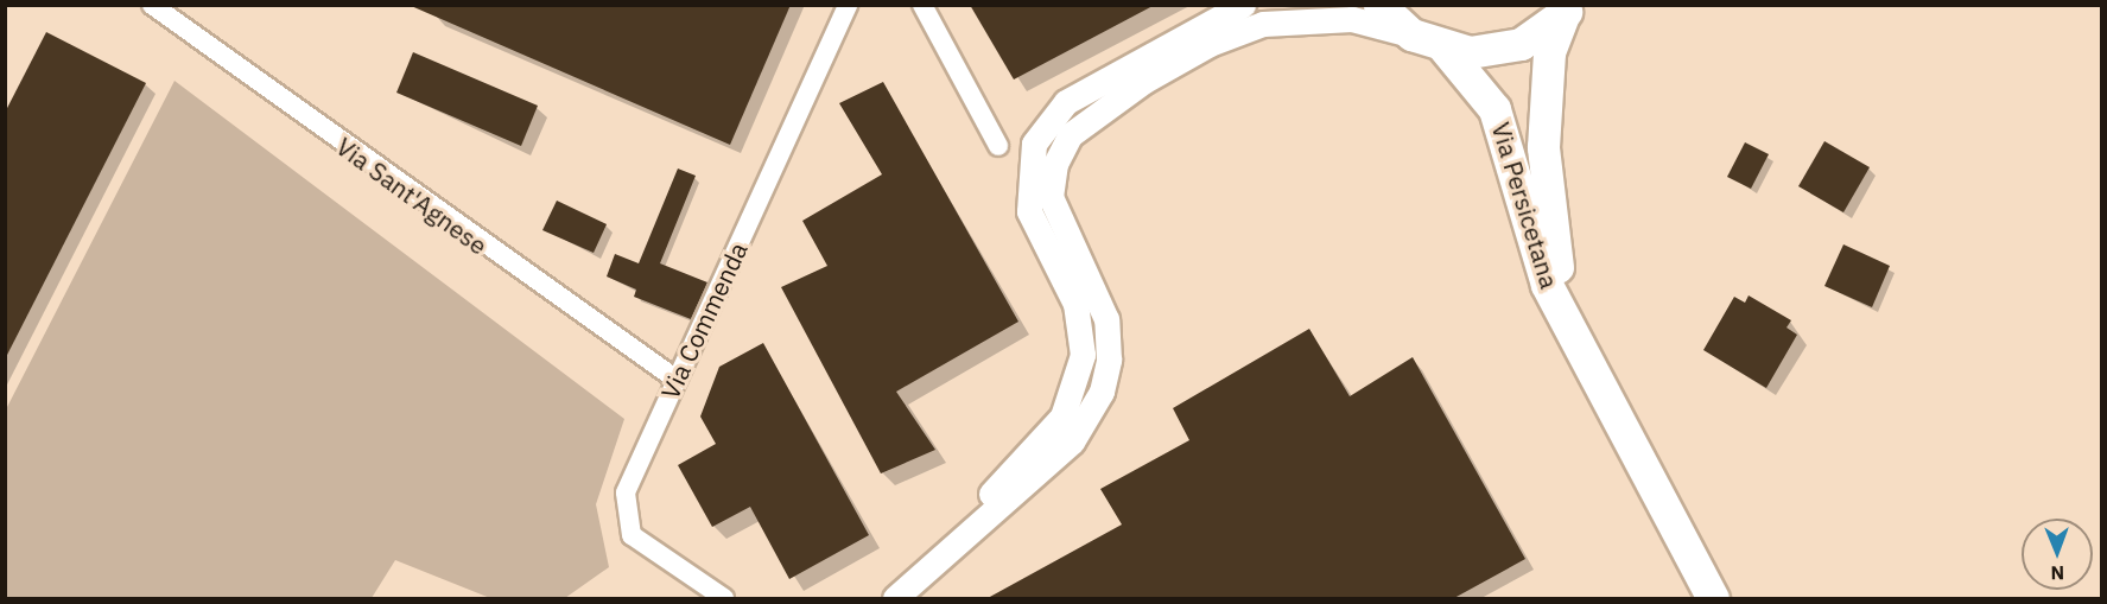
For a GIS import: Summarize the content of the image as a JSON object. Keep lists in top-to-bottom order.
{
  "streets": {
    "main road": ["Via Persicetana"],
    "street": ["Via Sant'Agnese", "Via Commenda"]
  },
  "crossings": [
    ["Via Sant'Agnese", "Via Commenda"]
  ],
  "north": "bottom"
}
